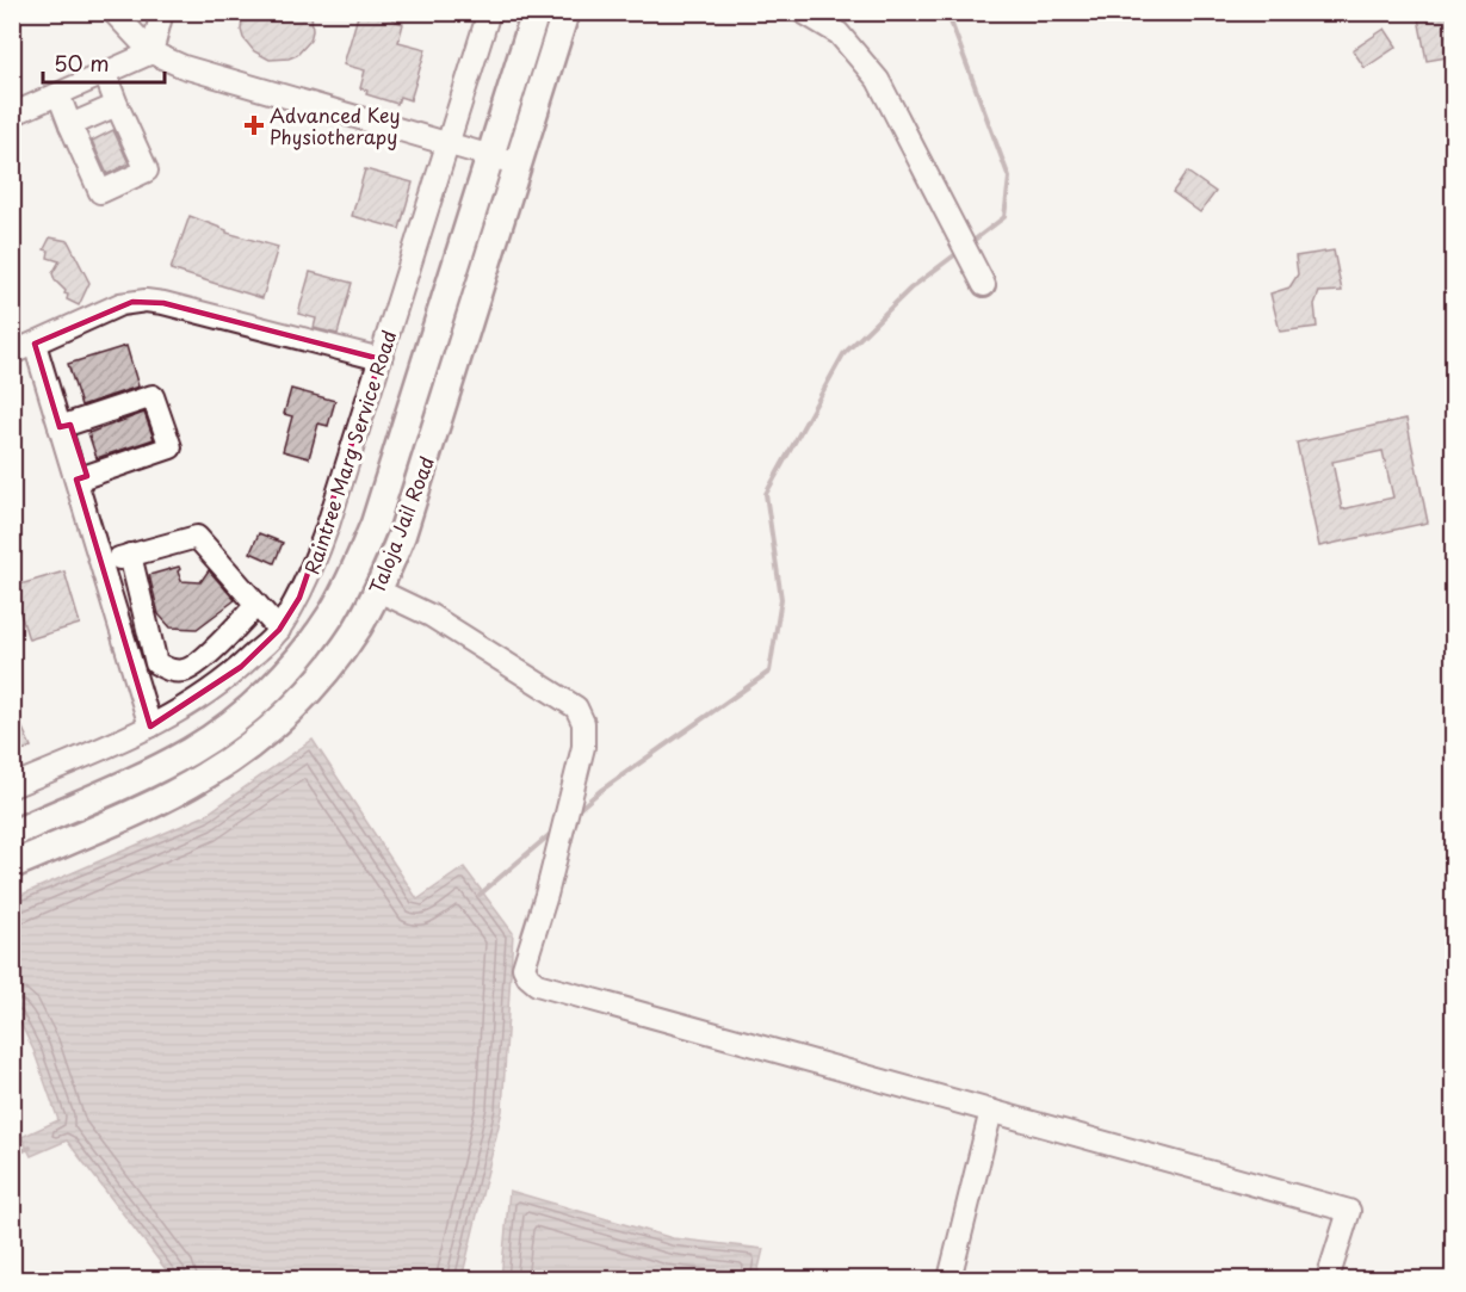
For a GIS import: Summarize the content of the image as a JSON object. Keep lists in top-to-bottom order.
{
  "streets": {
    "main road": ["Taloja Jail Road"],
    "street": ["Raintree Marg Service Road"]
  },
  "places": {
    "health": ["Advanced Key Physiotherapy"]
  },
  "scale_bar": "50 m"
}
